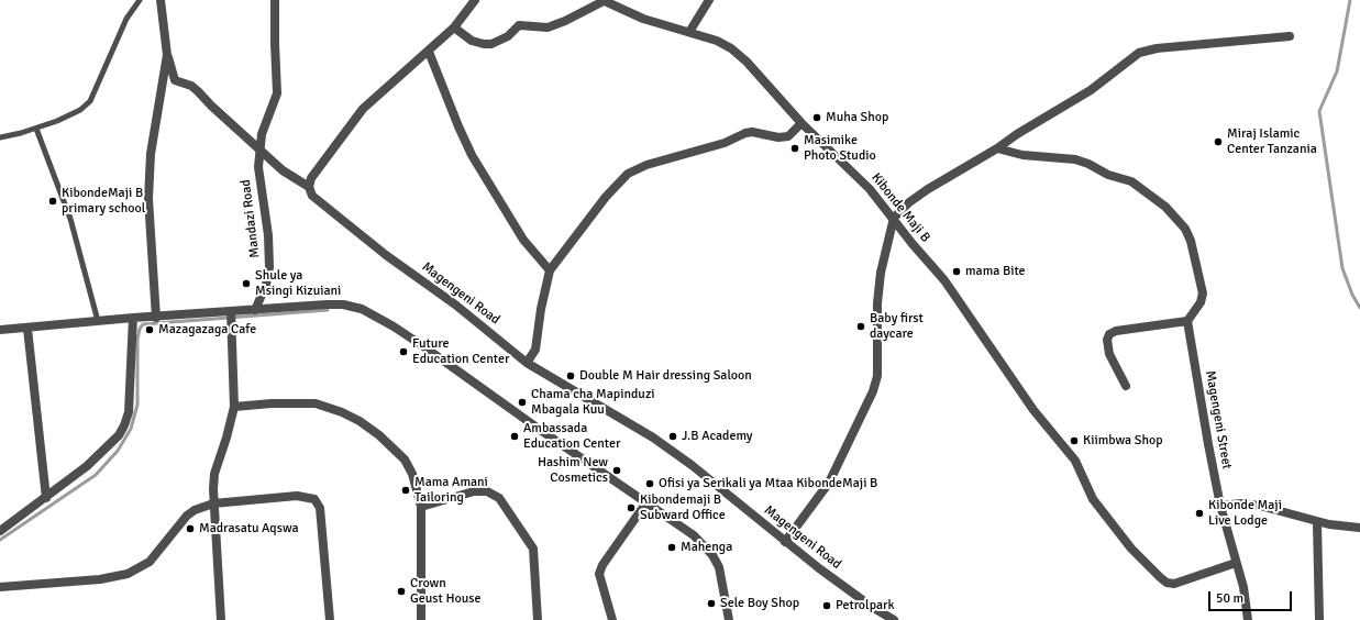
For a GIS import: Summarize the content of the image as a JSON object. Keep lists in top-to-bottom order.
{
  "streets": {
    "street": [
      "Kibonde Maji B",
      "Mandazi Road",
      "Magengeni Road",
      "Magengeni Street"
    ]
  },
  "crossings": [
    ["Kibonde Maji B", "Magengeni Street"]
  ],
  "places": [
    "Muha Shop",
    "Miraj Islamic Center Tanzania",
    "Masimike Photo Studio",
    "KibondeMaji B primary school",
    "mama Bite",
    "Shule ya Msingi Kizuiani",
    "Baby first daycare",
    "Mazagazaga Cafe",
    "Future Education Center",
    "Double M Hair dressing Saloon",
    "Chama cha Mapinduzi Mbagala Kuu",
    "Ambassada Education Center",
    "J.B Academy",
    "Kiimbwa Shop",
    "Hashim New Cosmetics",
    "Ofisi ya Serikali ya Mtaa KibondeMaji B",
    "Mama Amani Tailoring",
    "Kibondemaji B Subward Office",
    "Kibonde Maji Live Lodge",
    "Madrasatu Aqswa",
    "Mahenga",
    "Crown Geust House",
    "Sele Boy Shop",
    "Petrolpark"
  ],
  "scale_bar": "50 m"
}
